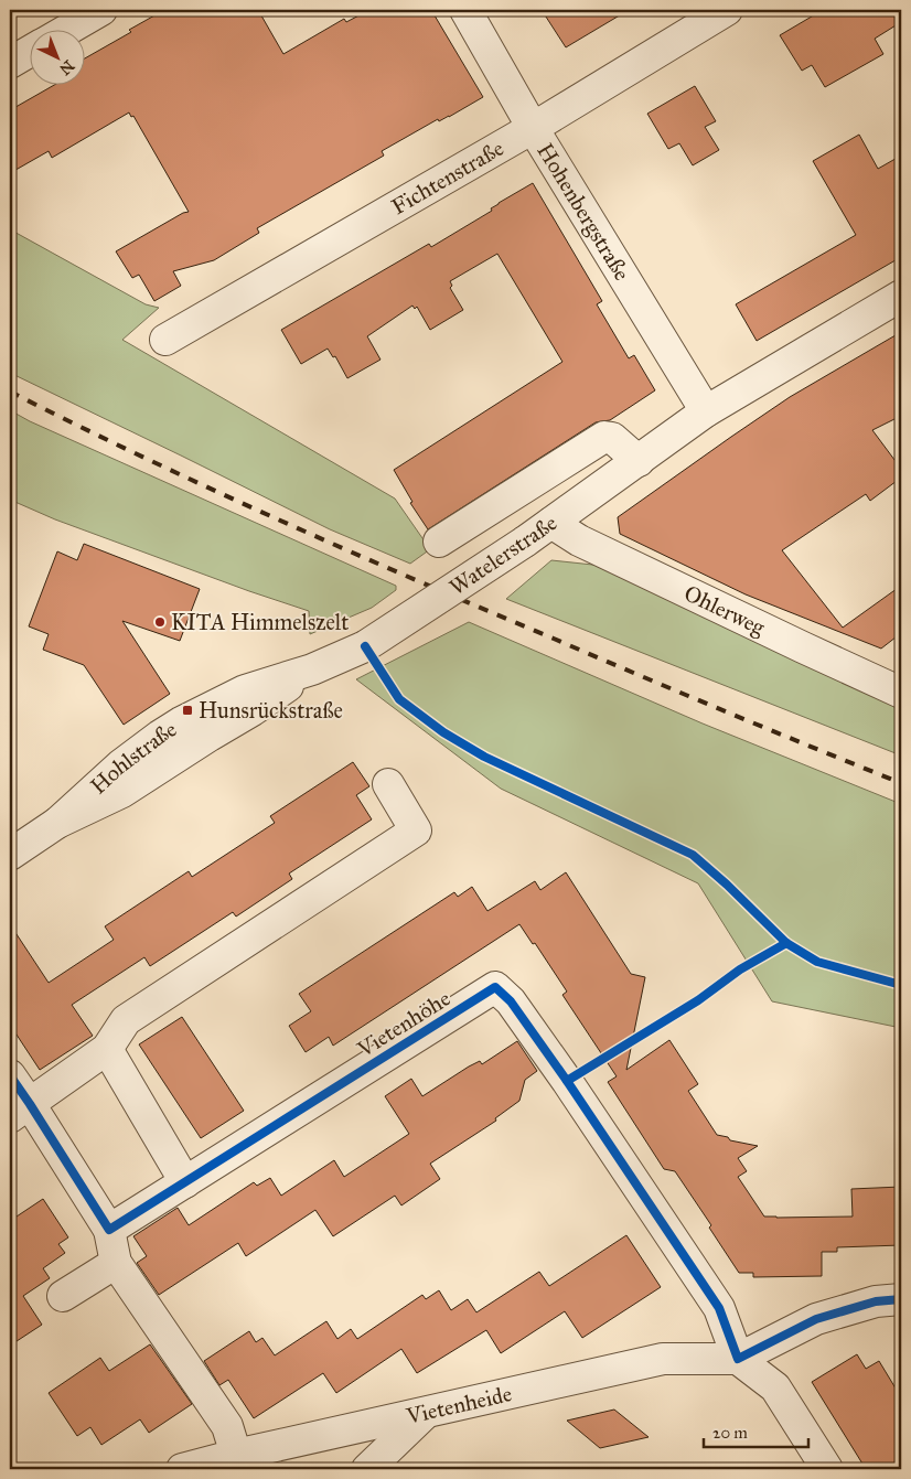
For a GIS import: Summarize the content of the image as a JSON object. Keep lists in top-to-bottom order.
{
  "streets": {
    "street": [
      "Fichtenstraße",
      "Hohenbergstraße",
      "Watelerstraße",
      "Ohlerweg",
      "Hohlstraße",
      "Vietenhöhe",
      "Vietenheide"
    ]
  },
  "crossings": [
    ["Fichtenstraße", "Hohenbergstraße"],
    ["Hohenbergstraße", "Watelerstraße"],
    ["Watelerstraße", "Ohlerweg"],
    ["Watelerstraße", "Hohlstraße"],
    ["Vietenhöhe", "Vietenheide"]
  ],
  "places": {
    "other": ["KITA Himmelszelt"],
    "transit": ["Hunsrückstraße"]
  },
  "scale_bar": "20 m",
  "north": "bottom right"
}
